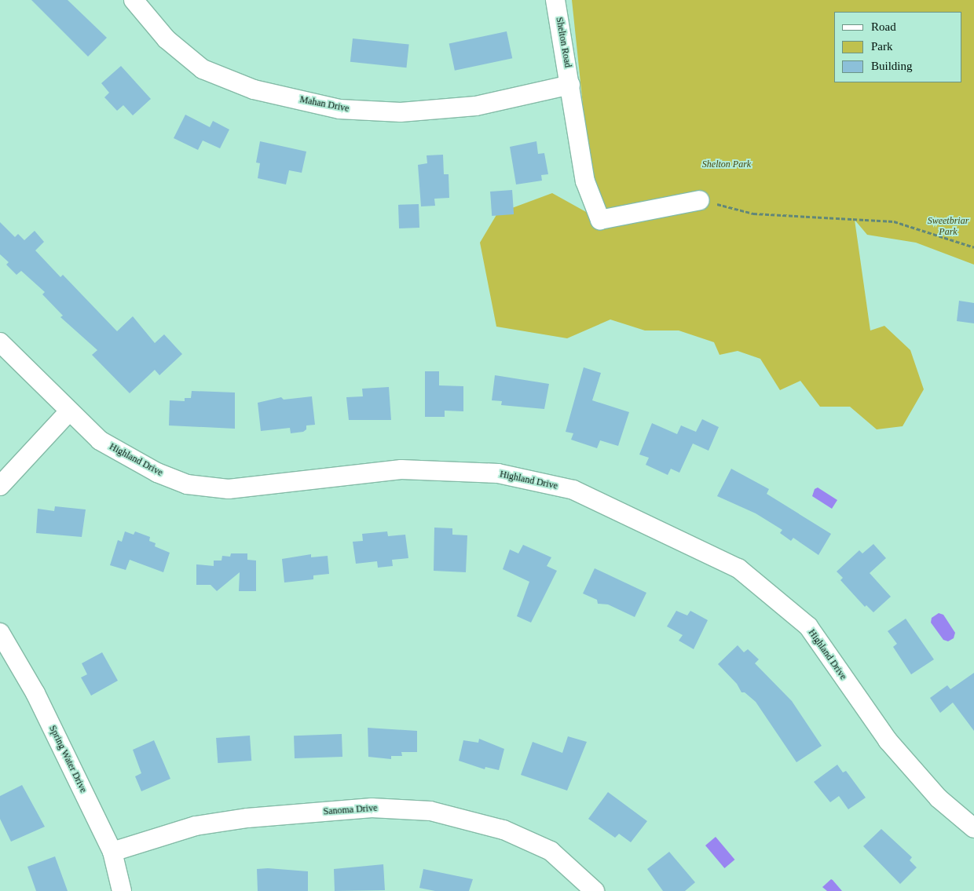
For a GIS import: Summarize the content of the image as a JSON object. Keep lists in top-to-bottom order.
{
  "streets": {
    "street": [
      "Shelton Road",
      "Mahan Drive",
      "Highland Drive",
      "Spring Water Drive",
      "Sanoma Drive"
    ]
  },
  "crossings": [
    ["Shelton Road", "Mahan Drive"],
    ["Spring Water Drive", "Sanoma Drive"]
  ],
  "parks": ["Shelton Park", "Sweetbriar Park"],
  "legend": ["Road", "Park", "Building"]
}
